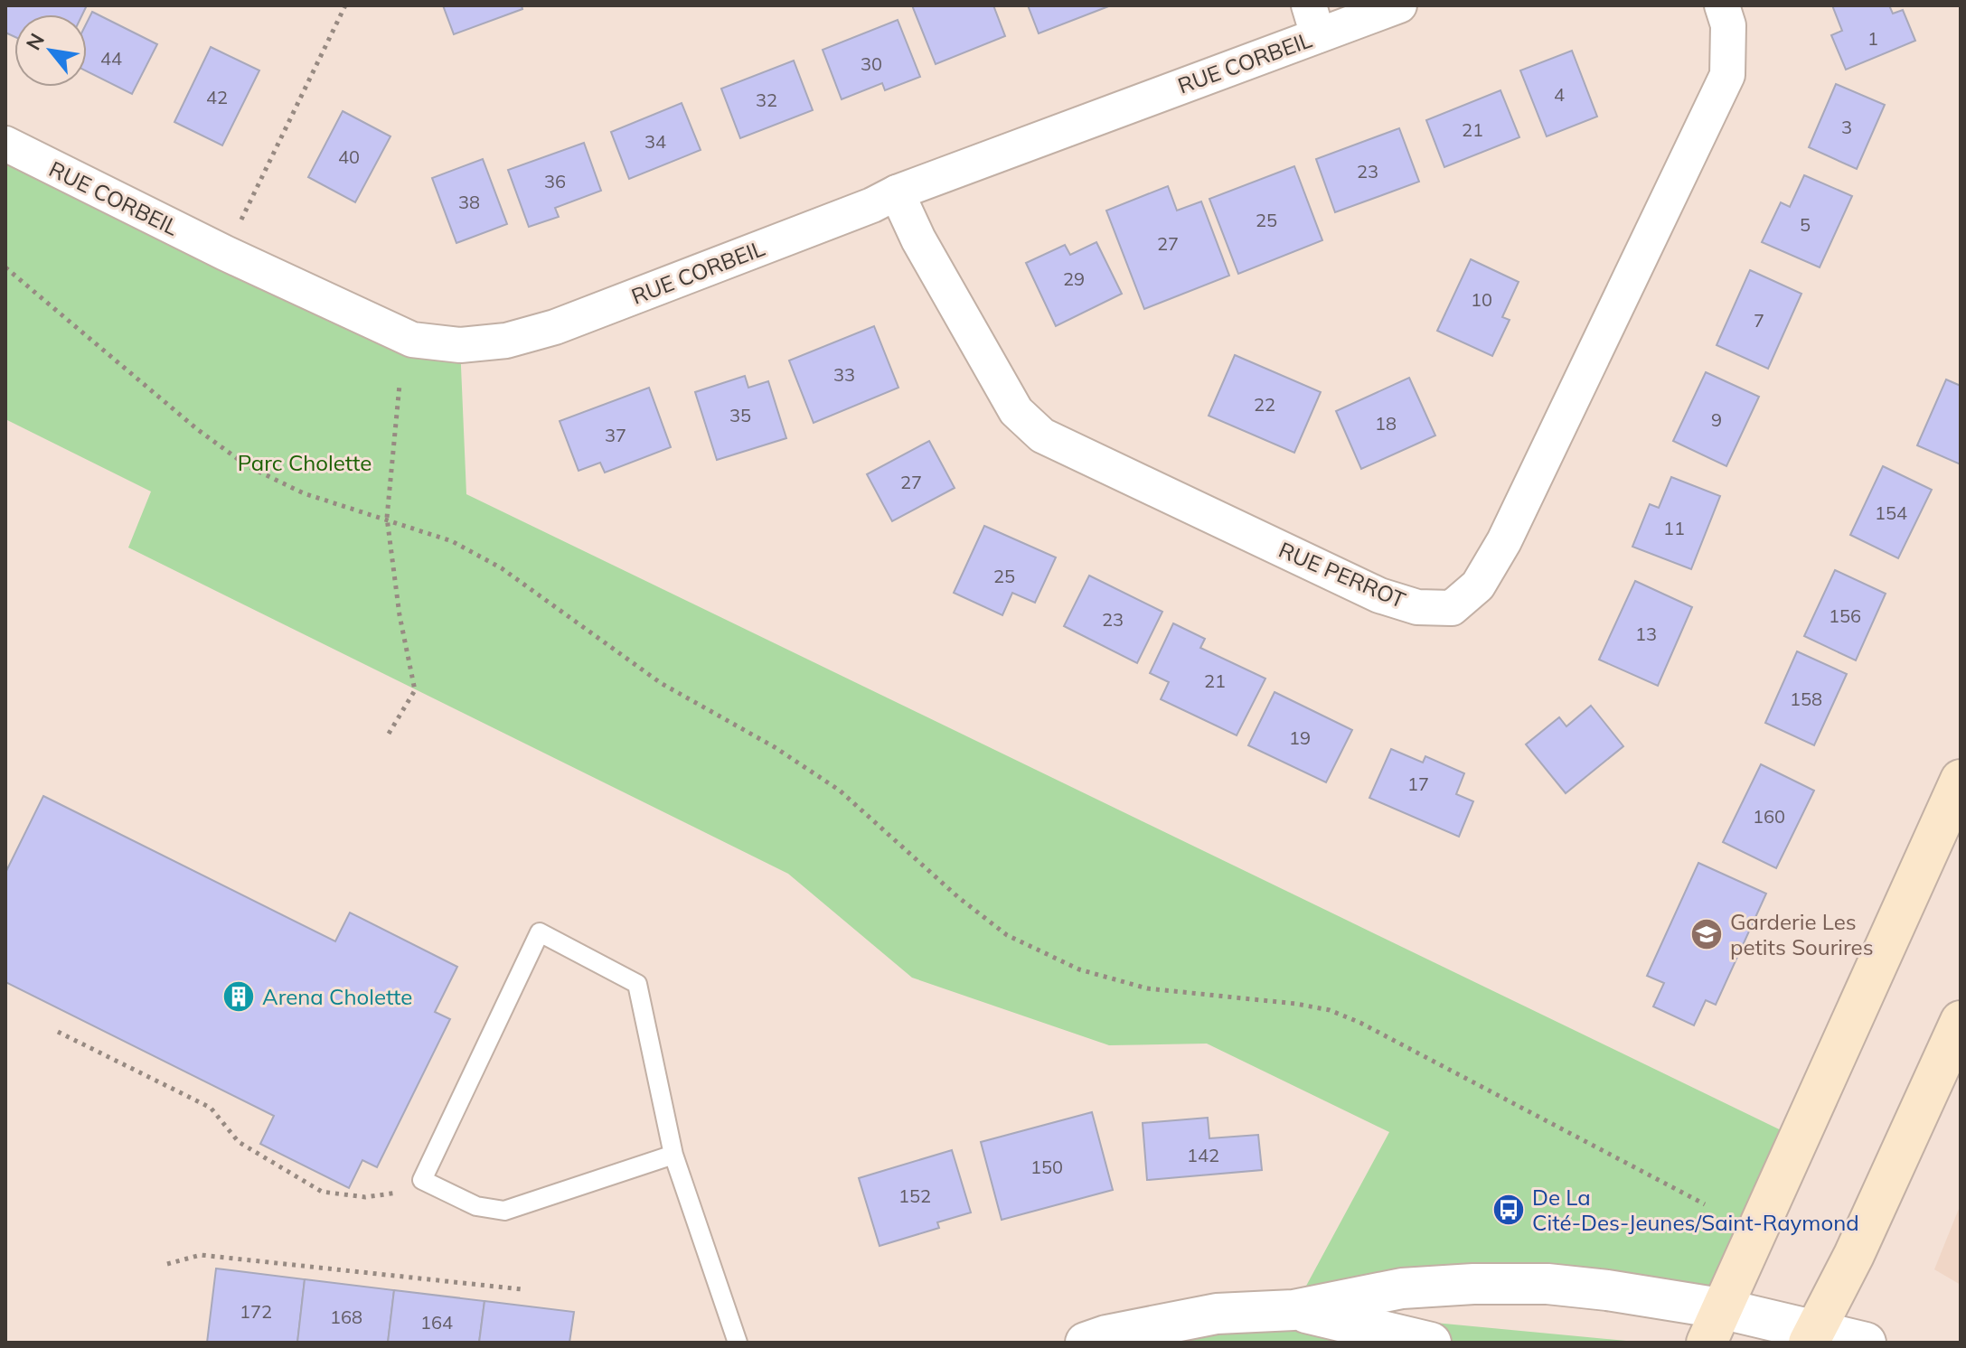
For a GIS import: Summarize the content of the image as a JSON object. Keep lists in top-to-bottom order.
{
  "streets": {
    "street": ["RUE CORBEIL", "RUE PERROT"]
  },
  "crossings": [
    ["RUE CORBEIL", "RUE PERROT"]
  ],
  "parks": ["Parc Cholette"],
  "places": {
    "school or university": ["Garderie Les petits Sourires"],
    "building": ["Arena Cholette"],
    "bus stop": ["De La Cité-Des-Jeunes/Saint-Raymond"]
  },
  "house_numbers": [
    "1",
    "44",
    "30",
    "4",
    "42",
    "32",
    "3",
    "21",
    "34",
    "40",
    "23",
    "36",
    "38",
    "25",
    "5",
    "27",
    "29",
    "10",
    "7",
    "33",
    "22",
    "35",
    "9",
    "18",
    "37",
    "27",
    "154",
    "11",
    "25",
    "156",
    "23",
    "13",
    "21",
    "158",
    "19",
    "17",
    "160",
    "142",
    "150",
    "152",
    "172",
    "168",
    "164"
  ],
  "north": "top left"
}
